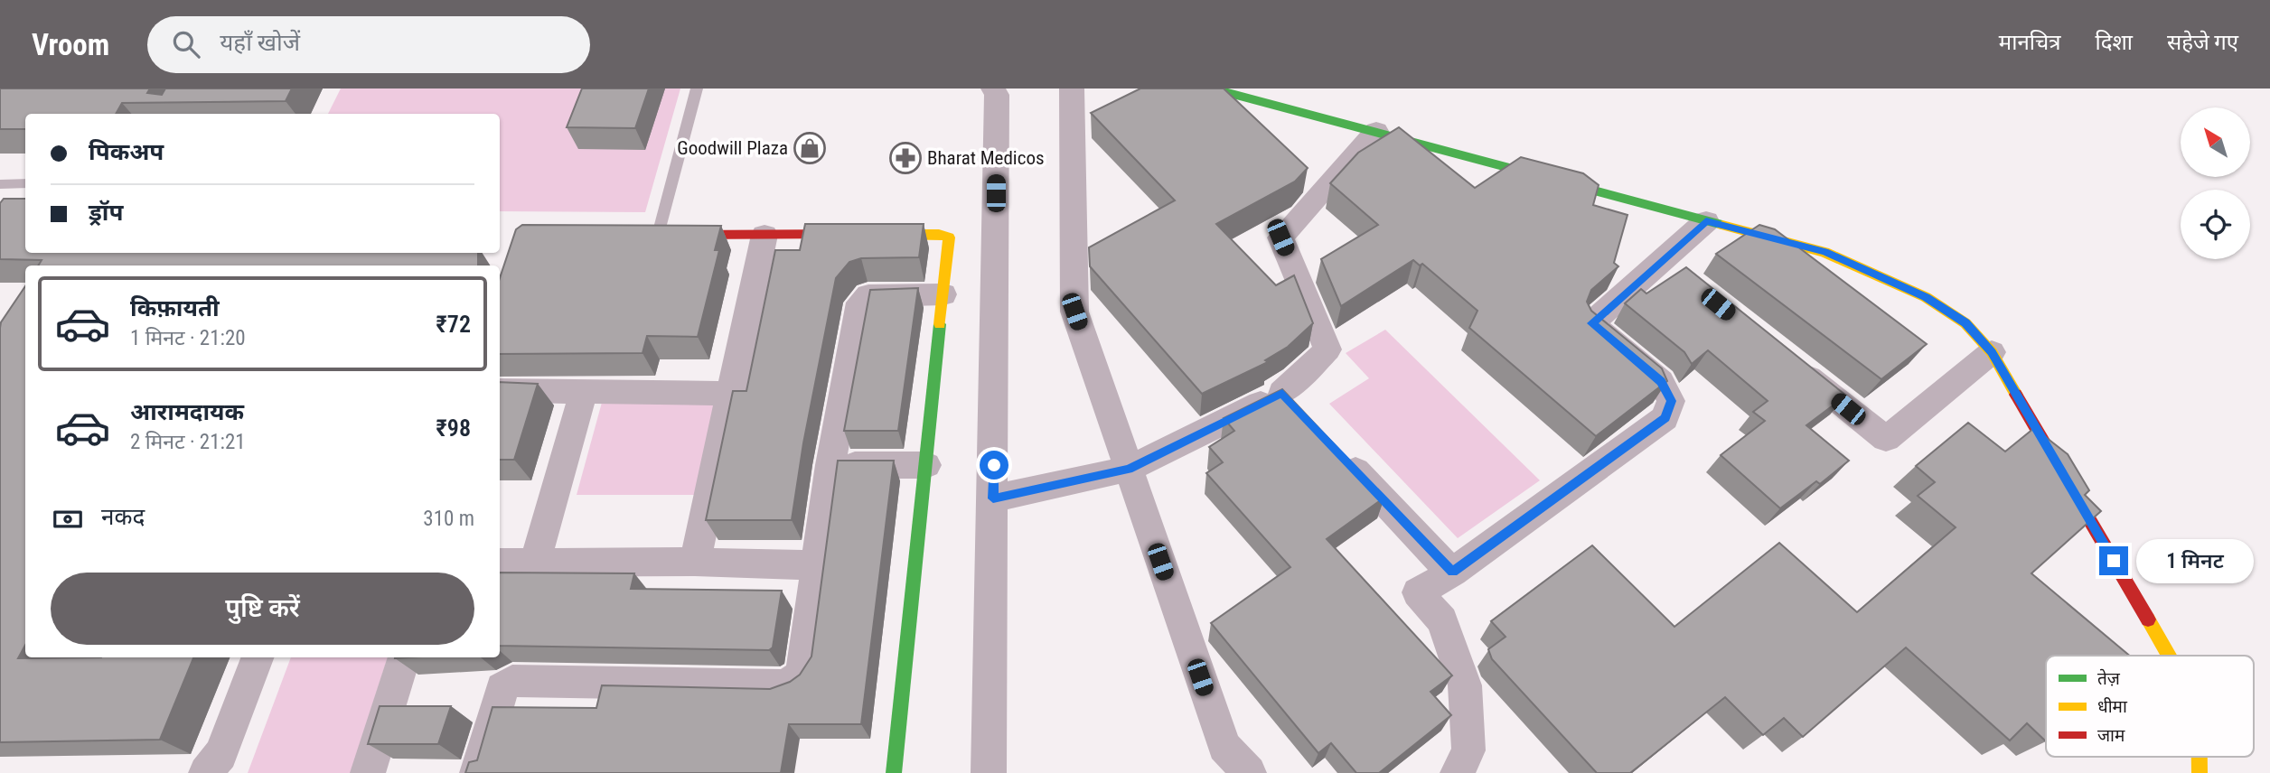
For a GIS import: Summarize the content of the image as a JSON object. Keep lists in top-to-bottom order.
{
  "places": {
    "shop": ["Goodwill Plaza"],
    "pharmacy": ["Bharat Medicos"]
  },
  "legend": ["तेज़", "धीमा", "जाम"],
  "north": "top left",
  "page": {
    "header": "Vroom",
    "search": "यहाँ खोजें",
    "nav": ["मानचित्र", "दिशा", "सहेजे गए"],
    "banner": ["पिकअप", "ड्रॉप"],
    "list": [
      {
        "name": "किफ़ायती",
        "note": "1 मिनट · 21:20",
        "value": "₹72"
      },
      {
        "name": "आरामदायक",
        "note": "2 मिनट · 21:21",
        "value": "₹98"
      }
    ],
    "pay": ["नकद", "310 m"],
    "bubble": "1 मिनट",
    "buttons": "पुष्टि करें"
  }
}
